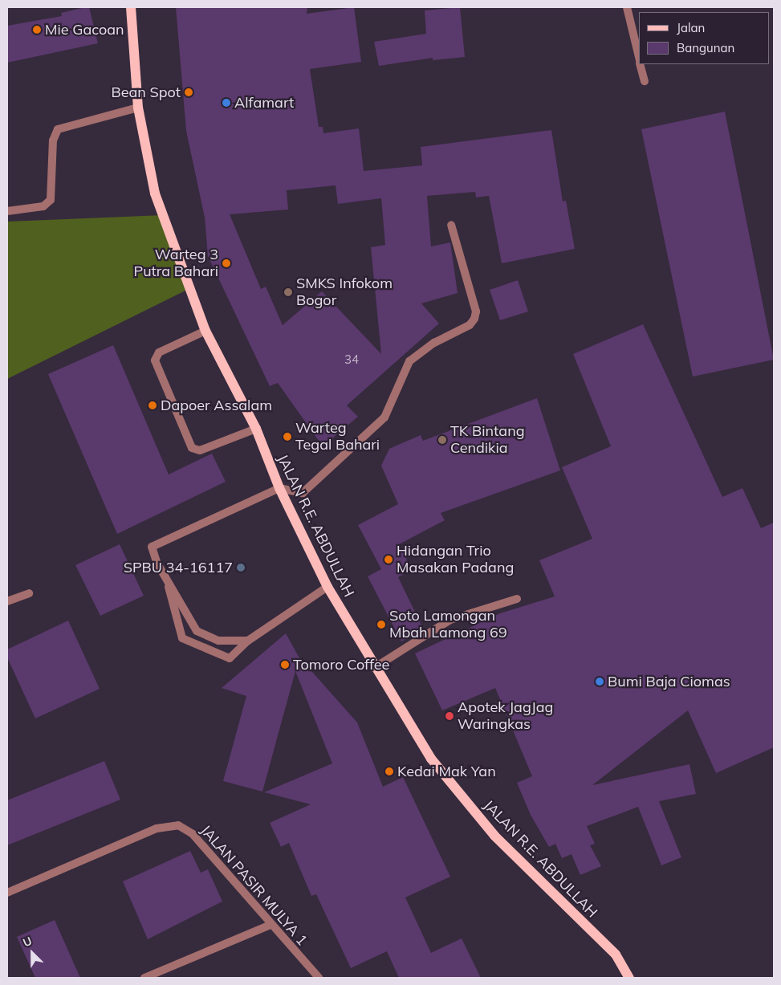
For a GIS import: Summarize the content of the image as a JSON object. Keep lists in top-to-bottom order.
{
  "streets": {
    "main road": ["JALAN R.E. ABDULLAH"],
    "street": ["JALAN PASIR MULYA 1"]
  },
  "places": [
    "Mie Gacoan",
    "Bean Spot",
    "Alfamart",
    "Warteg 3 Putra Bahari",
    "SMKS Infokom Bogor",
    "Dapoer Assalam",
    "Warteg Tegal Bahari",
    "TK Bintang Cendikia",
    "Hidangan Trio Masakan Padang",
    "SPBU 34-16117",
    "Soto Lamongan Mbah Lamong 69",
    "Tomoro Coffee",
    "Bumi Baja Ciomas",
    "Apotek JagJag Waringkas",
    "Kedai Mak Yan"
  ],
  "house_numbers": ["34"],
  "legend": ["Jalan", "Bangunan"],
  "north": "top left"
}
